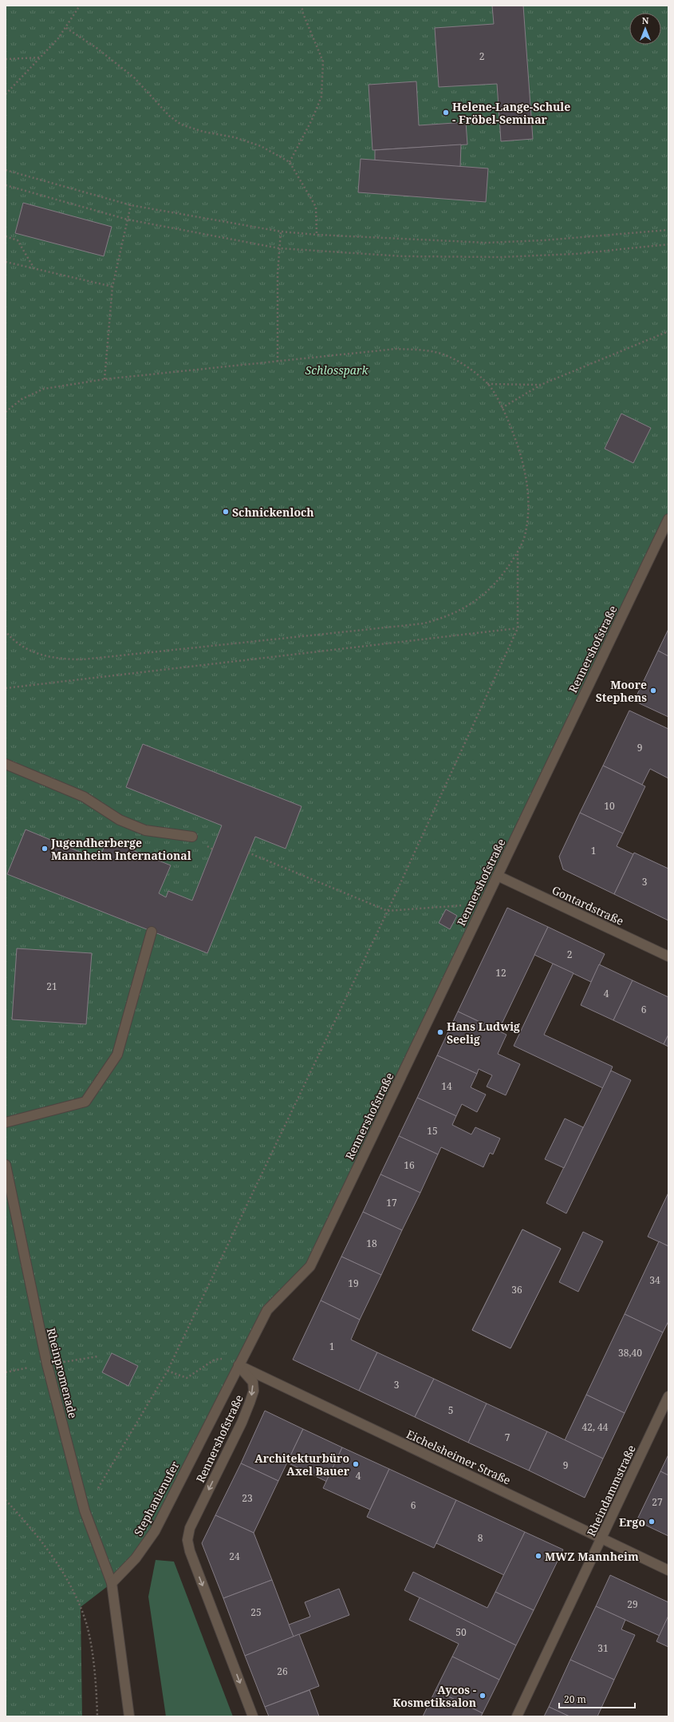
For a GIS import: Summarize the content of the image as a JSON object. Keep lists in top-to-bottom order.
{
  "streets": {
    "street": [
      "Rennershofstraße",
      "Gontardstraße",
      "Rheinpromenade",
      "Eichelsheimer Straße",
      "Rheindammstraße",
      "Stephanienufer"
    ]
  },
  "crossings": [
    ["Rennershofstraße", "Gontardstraße"],
    ["Rennershofstraße", "Eichelsheimer Straße"],
    ["Rennershofstraße", "Stephanienufer"],
    ["Rheinpromenade", "Stephanienufer"],
    ["Eichelsheimer Straße", "Rheindammstraße"],
    ["Eichelsheimer Straße", "Stephanienufer"]
  ],
  "parks": ["Schlosspark"],
  "places": [
    "Helene-Lange-Schule - Fröbel-Seminar",
    "Schnickenloch",
    "Moore Stephens",
    "Jugendherberge Mannheim International",
    "Hans Ludwig Seelig",
    "Architekturbüro Axel Bauer",
    "Ergo",
    "MWZ Mannheim",
    "Aycos - Kosmetiksalon"
  ],
  "house_numbers": [
    "2",
    "9",
    "10",
    "1",
    "3",
    "2",
    "12",
    "21",
    "4",
    "6",
    "14",
    "15",
    "16",
    "17",
    "18",
    "34",
    "19",
    "36",
    "1",
    "38,40",
    "3",
    "5",
    "42, 44",
    "7",
    "9",
    "4",
    "23",
    "27",
    "6",
    "8",
    "24",
    "29",
    "25",
    "50",
    "31",
    "26"
  ],
  "scale_bar": "20 m",
  "north": "top"
}
